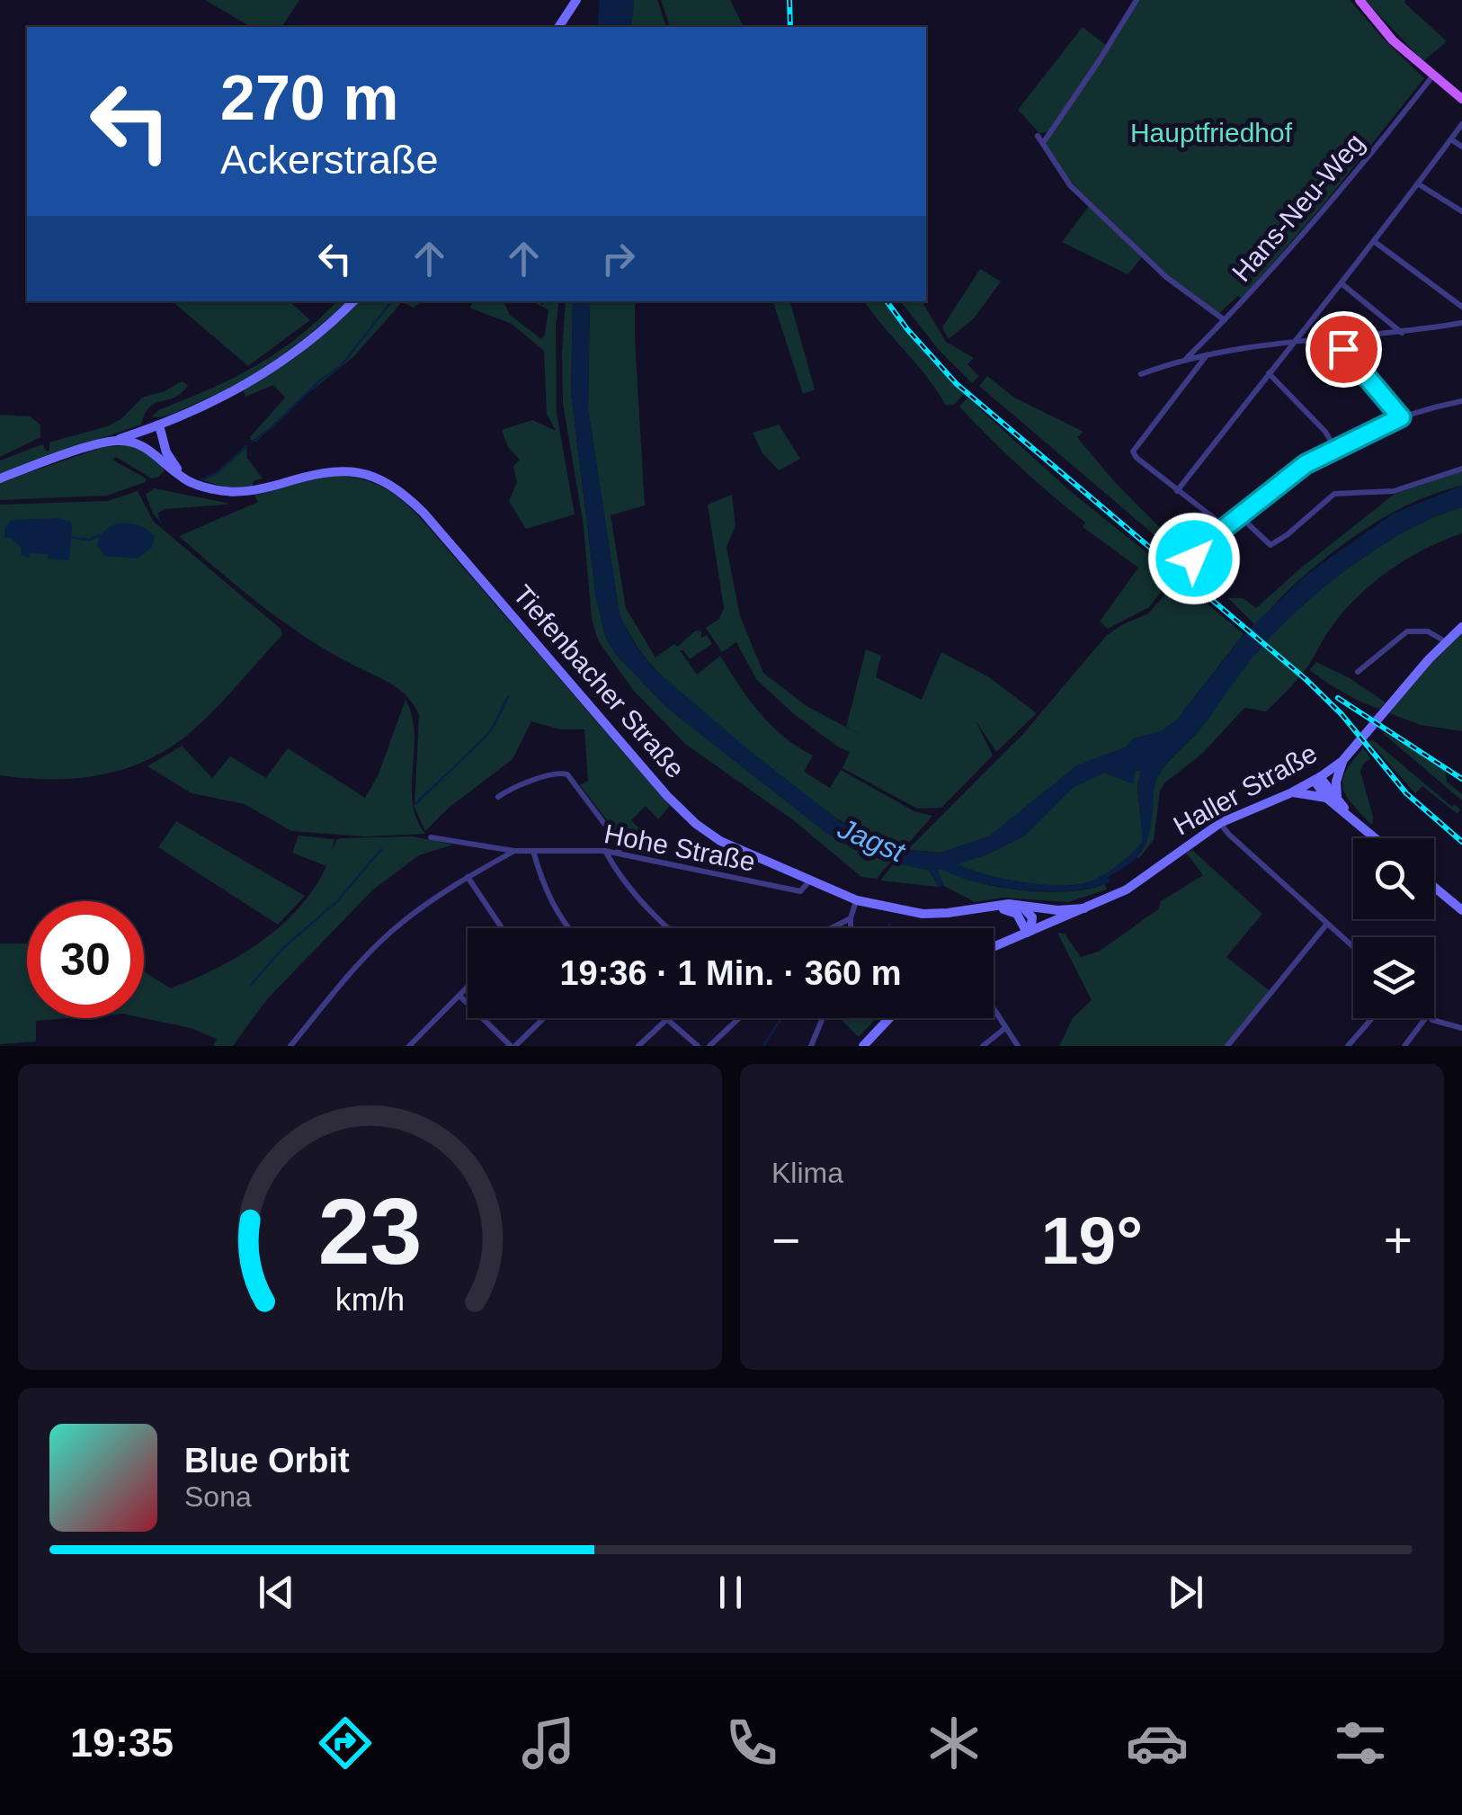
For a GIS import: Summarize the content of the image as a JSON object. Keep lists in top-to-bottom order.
{
  "streets": {
    "main road": ["Tiefenbacher Straße", "Haller Straße"],
    "street": ["Hans-Neu-Weg", "Hohe Straße"]
  },
  "crossings": [
    ["Tiefenbacher Straße", "Haller Straße"],
    ["Tiefenbacher Straße", "Hohe Straße"]
  ],
  "water": ["Jagst"],
  "parks": ["Hauptfriedhof"],
  "page": {
    "turn": ["270 m", "Ackerstraße"],
    "limit": "30",
    "trip": "19:36 · 1 Min. · 360 m",
    "tile": "Klima",
    "heat": ["−", "19°", "+"],
    "song": ["Blue Orbit", "Sona"],
    "tabs": "19:35",
    "gauge": ["23", "km/h"]
  }
}
